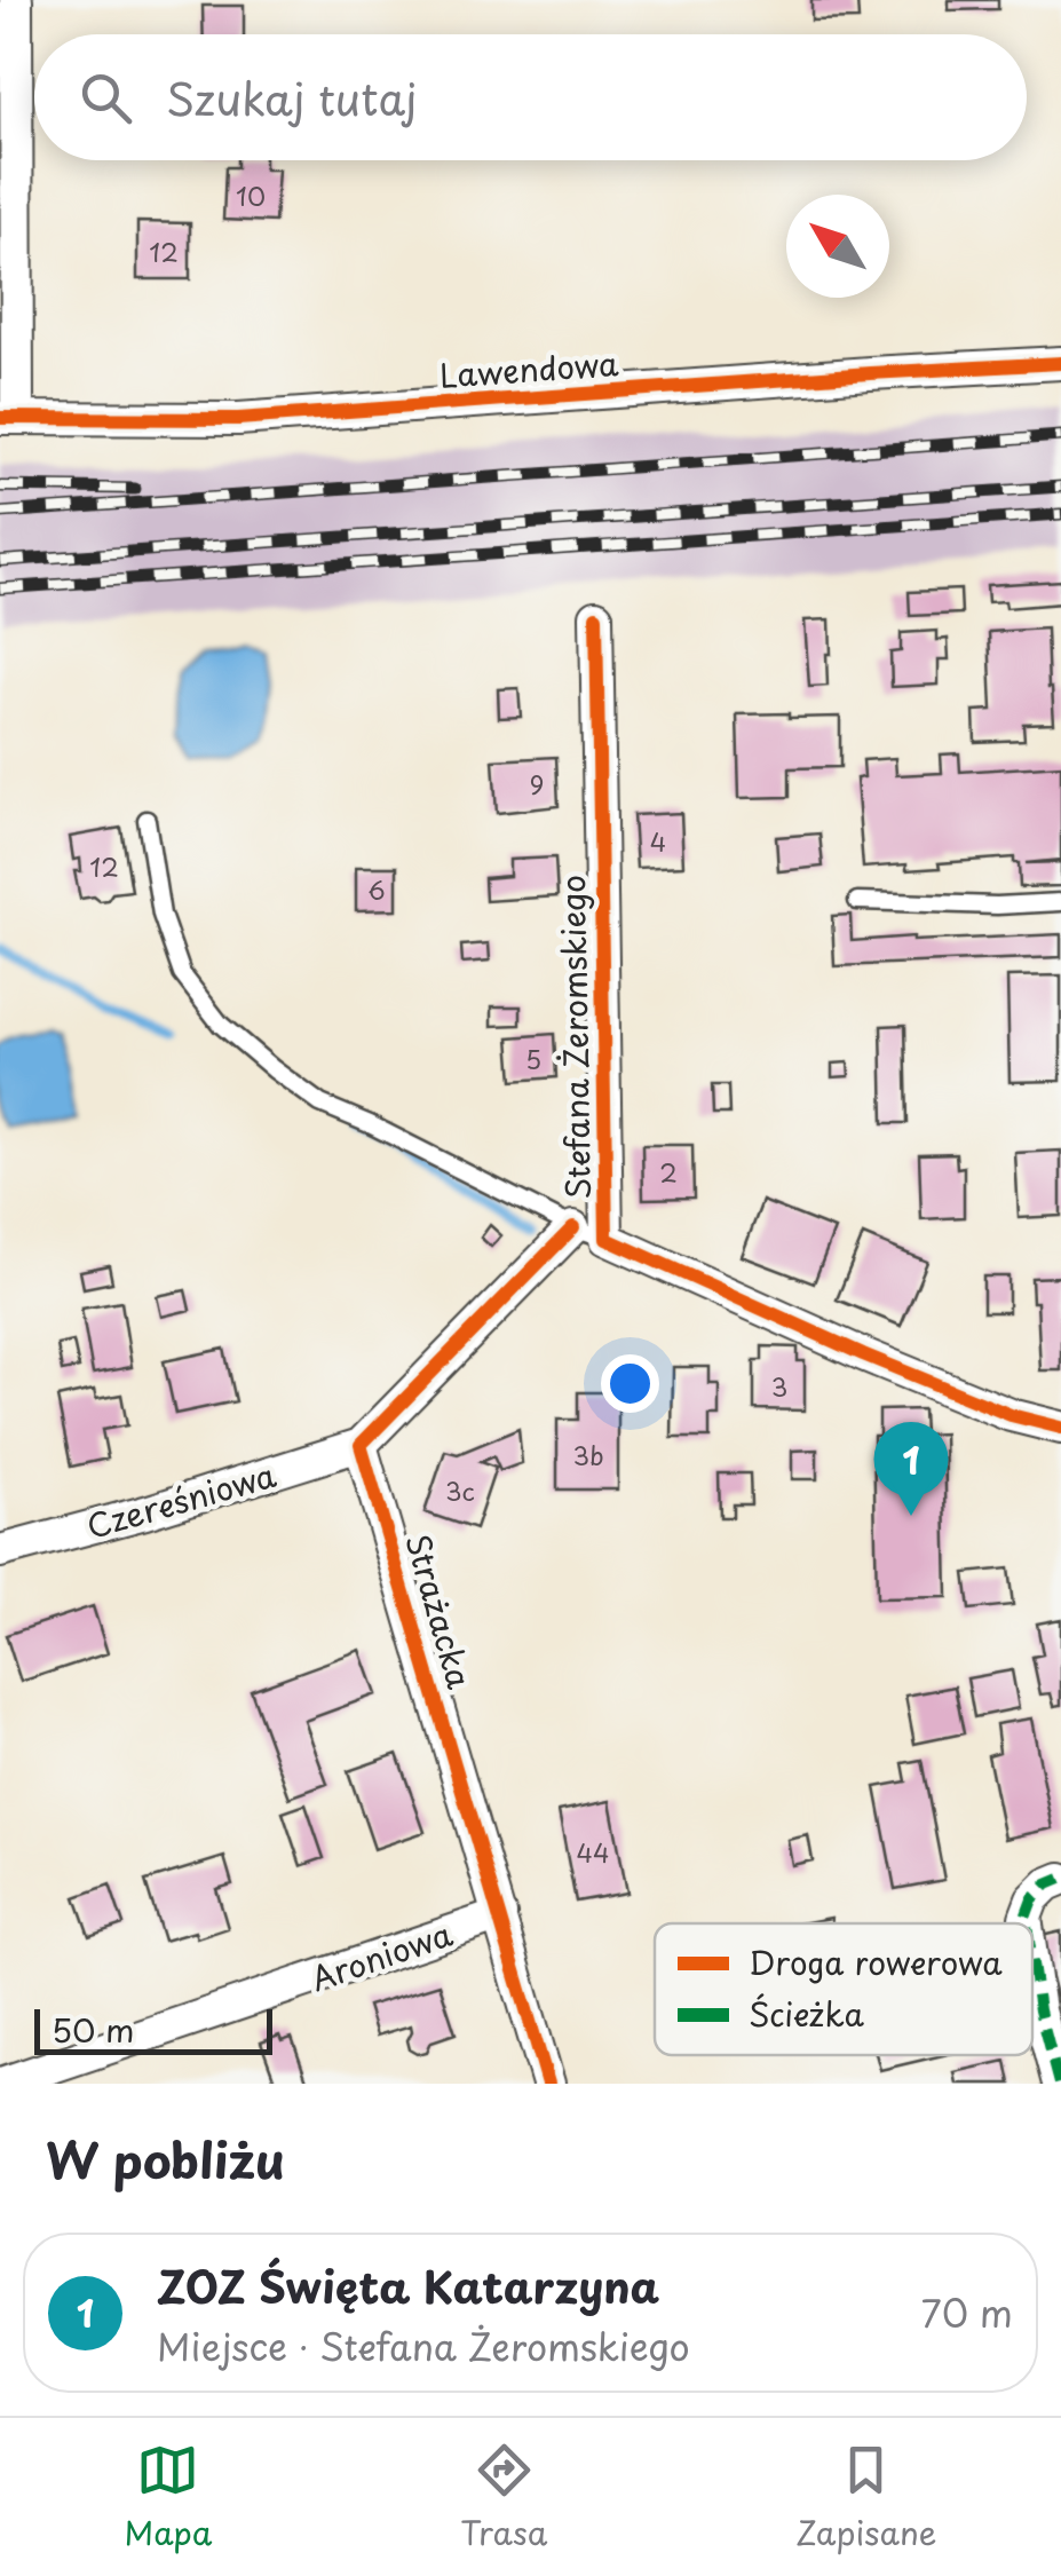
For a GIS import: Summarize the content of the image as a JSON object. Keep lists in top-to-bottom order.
{
  "streets": {
    "street": [
      "Lawendowa",
      "Stefana Żeromskiego",
      "Czereśniowa",
      "Strażacka",
      "Aroniowa"
    ]
  },
  "crossings": [
    ["Czereśniowa", "Strażacka"],
    ["Strażacka", "Aroniowa"]
  ],
  "house_numbers": [
    "10",
    "12",
    "9",
    "4",
    "12",
    "6",
    "5",
    "2",
    "3",
    "3b",
    "3c",
    "44"
  ],
  "legend": ["Droga rowerowa", "Ścieżka"],
  "scale_bar": "50 m",
  "north": "top left",
  "page": {
    "search": "Szukaj tutaj",
    "pins": "1",
    "scale": "50 m",
    "heading": "W pobliżu",
    "list": [
      {
        "mark": "1",
        "name": "ZOZ Święta Katarzyna",
        "note": "Miejsce · Stefana Żeromskiego",
        "value": "70 m"
      }
    ],
    "nav": ["Mapa", "Trasa", "Zapisane"]
  }
}
